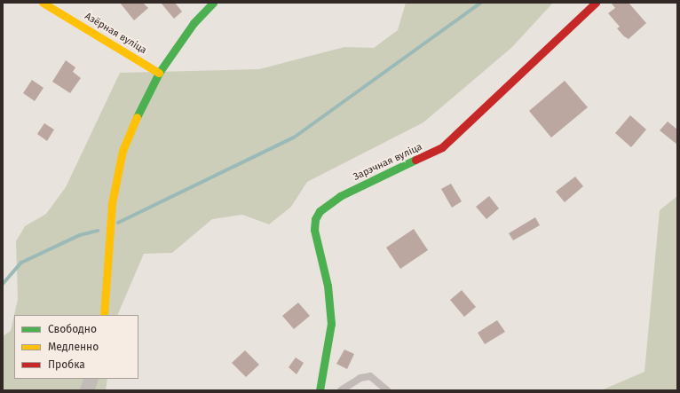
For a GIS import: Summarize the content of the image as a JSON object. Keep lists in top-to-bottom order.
{
  "streets": {
    "street": ["Азёрная вуліца", "Зарэчная вуліца"]
  },
  "legend": ["Свободно", "Медленно", "Пробка"]
}
